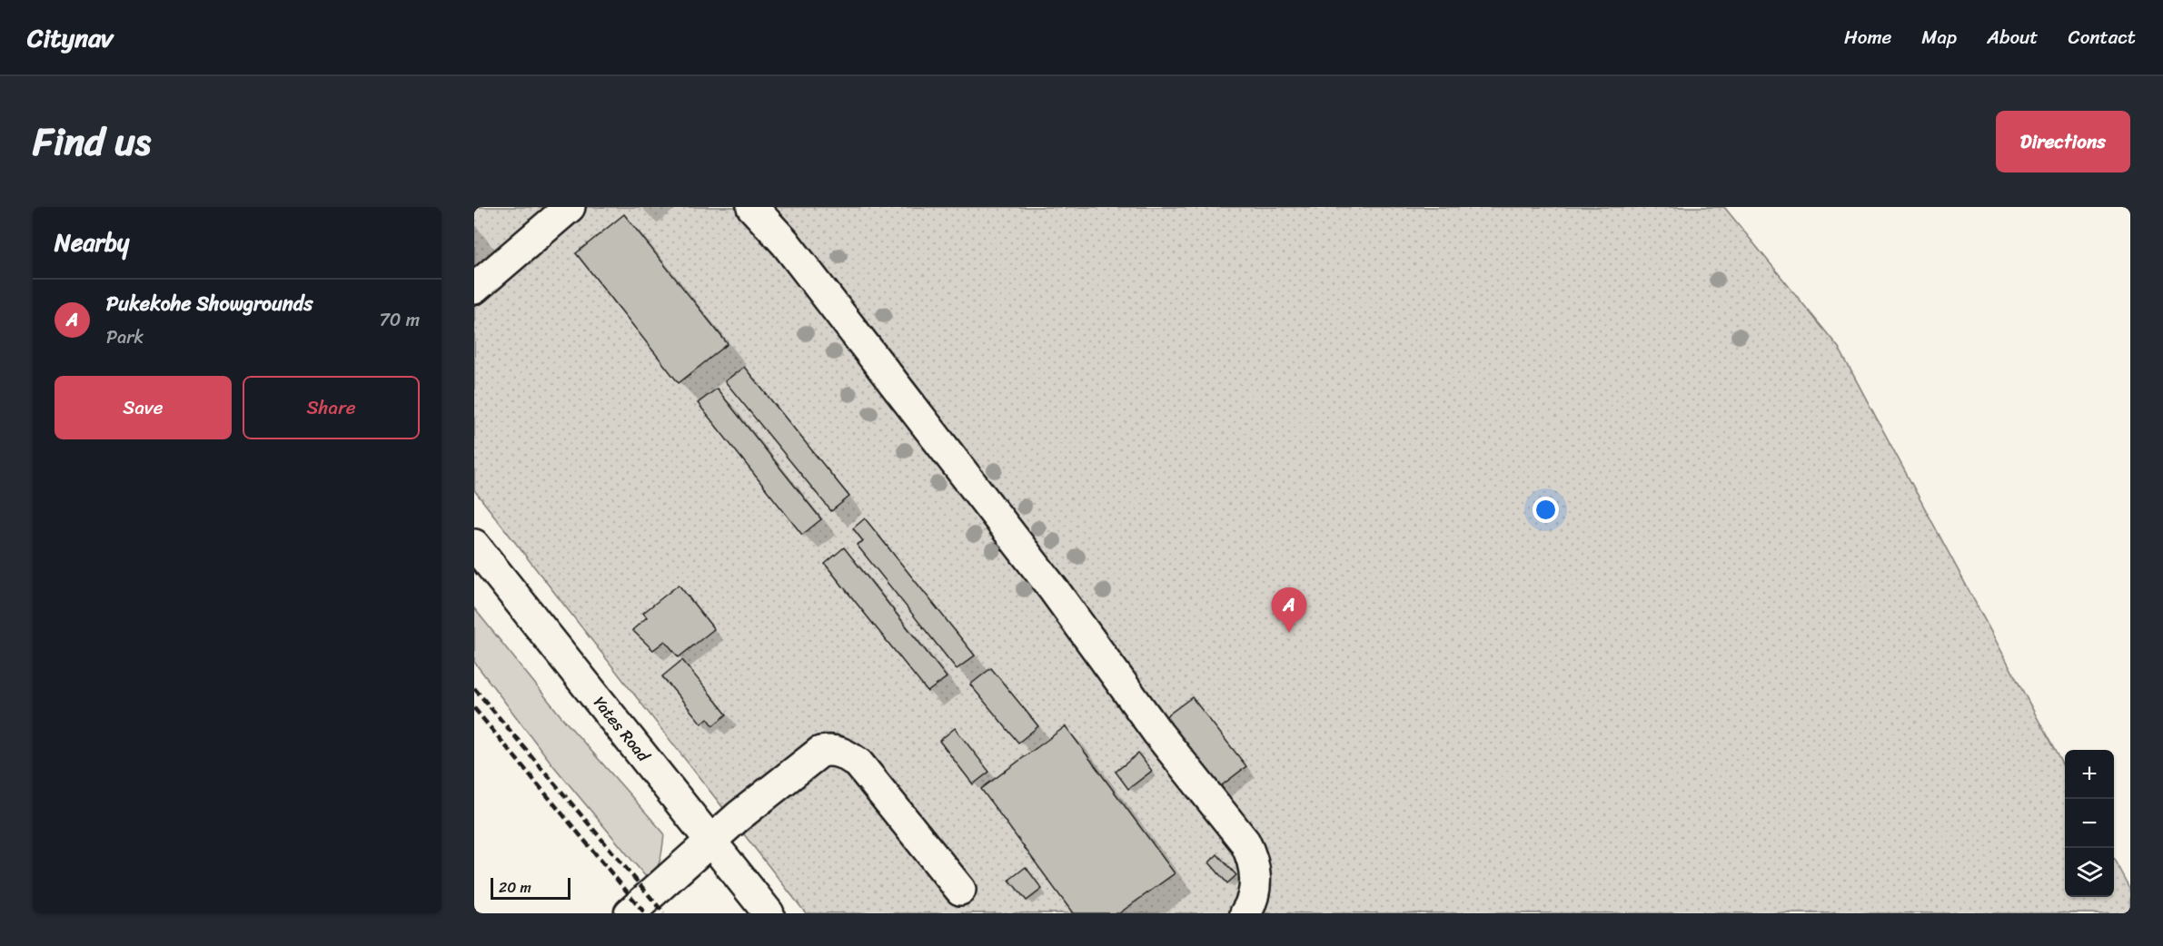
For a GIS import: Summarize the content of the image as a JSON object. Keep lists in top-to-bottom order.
{
  "streets": {
    "street": ["Yates Road"]
  },
  "scale_bar": "20 m",
  "page": {
    "header": "Citynav",
    "nav": [
      "Home",
      "Map",
      "About",
      "Contact"
    ],
    "title": "Find us",
    "buttons": [
      "Directions",
      ["Save", "Share"]
    ],
    "heading": "Nearby",
    "list": [
      {
        "mark": "A",
        "name": "Pukekohe Showgrounds",
        "note": "Park",
        "value": "70 m"
      }
    ],
    "pins": "A",
    "map_buttons": ["+", "−"],
    "scale": "20 m"
  }
}
